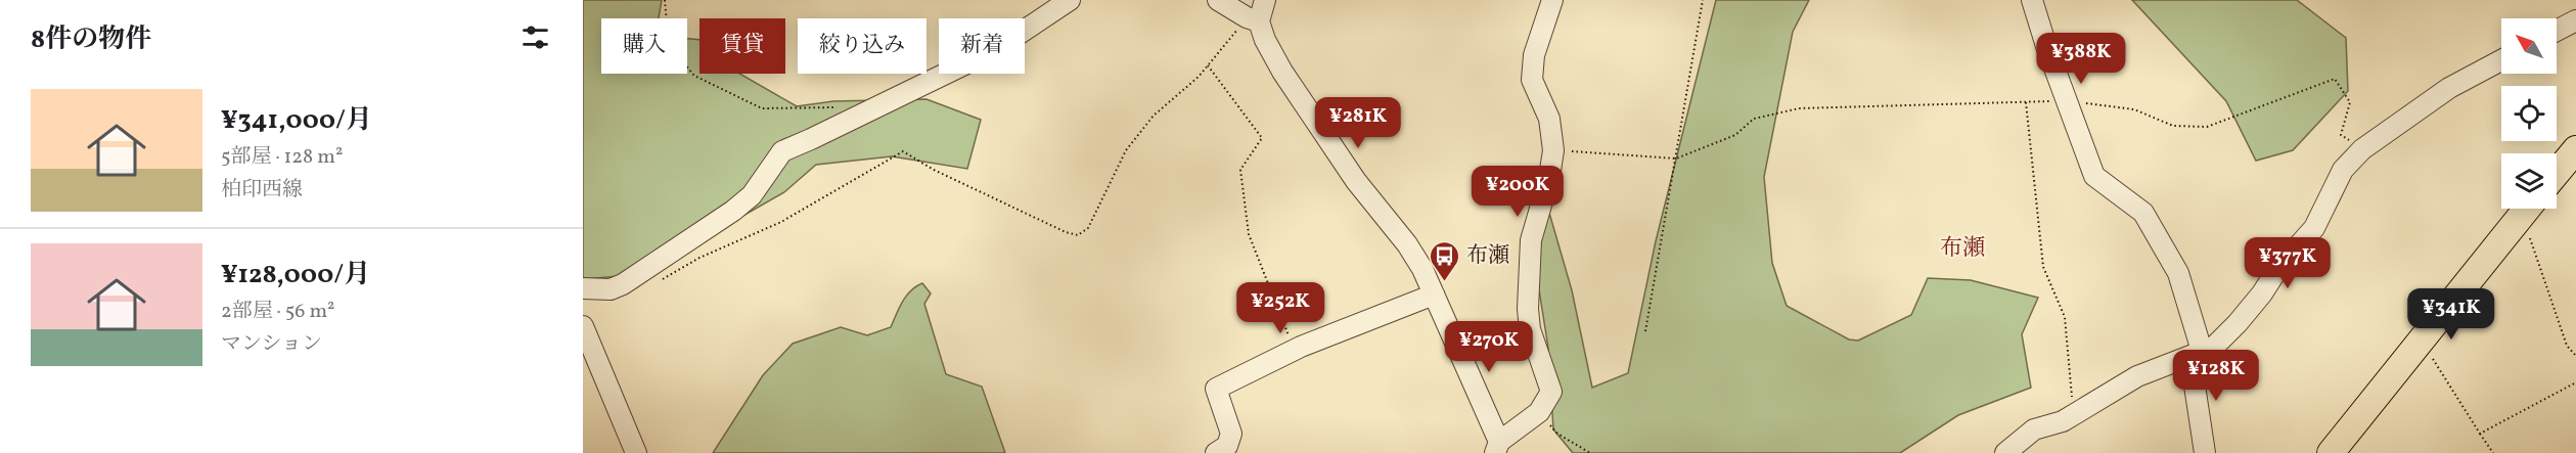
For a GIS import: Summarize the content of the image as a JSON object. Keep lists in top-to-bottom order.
{
  "districts": ["布瀬"],
  "places": {
    "bus stop": ["布瀬"]
  },
  "north": "top left",
  "page": {
    "heading": "8件の物件",
    "chip": [
      "購入",
      "賃貸",
      "絞り込み",
      "新着"
    ],
    "price": [
      "¥388K",
      "¥281K",
      "¥200K",
      "¥377K",
      "¥252K",
      "¥341K",
      "¥270K",
      "¥128K"
    ],
    "list": [
      {
        "name": "¥341,000/月",
        "note": "5部屋 · 128 m² · 柏印西線"
      },
      {
        "name": "¥128,000/月",
        "note": "2部屋 · 56 m² · マンション"
      }
    ]
  }
}
